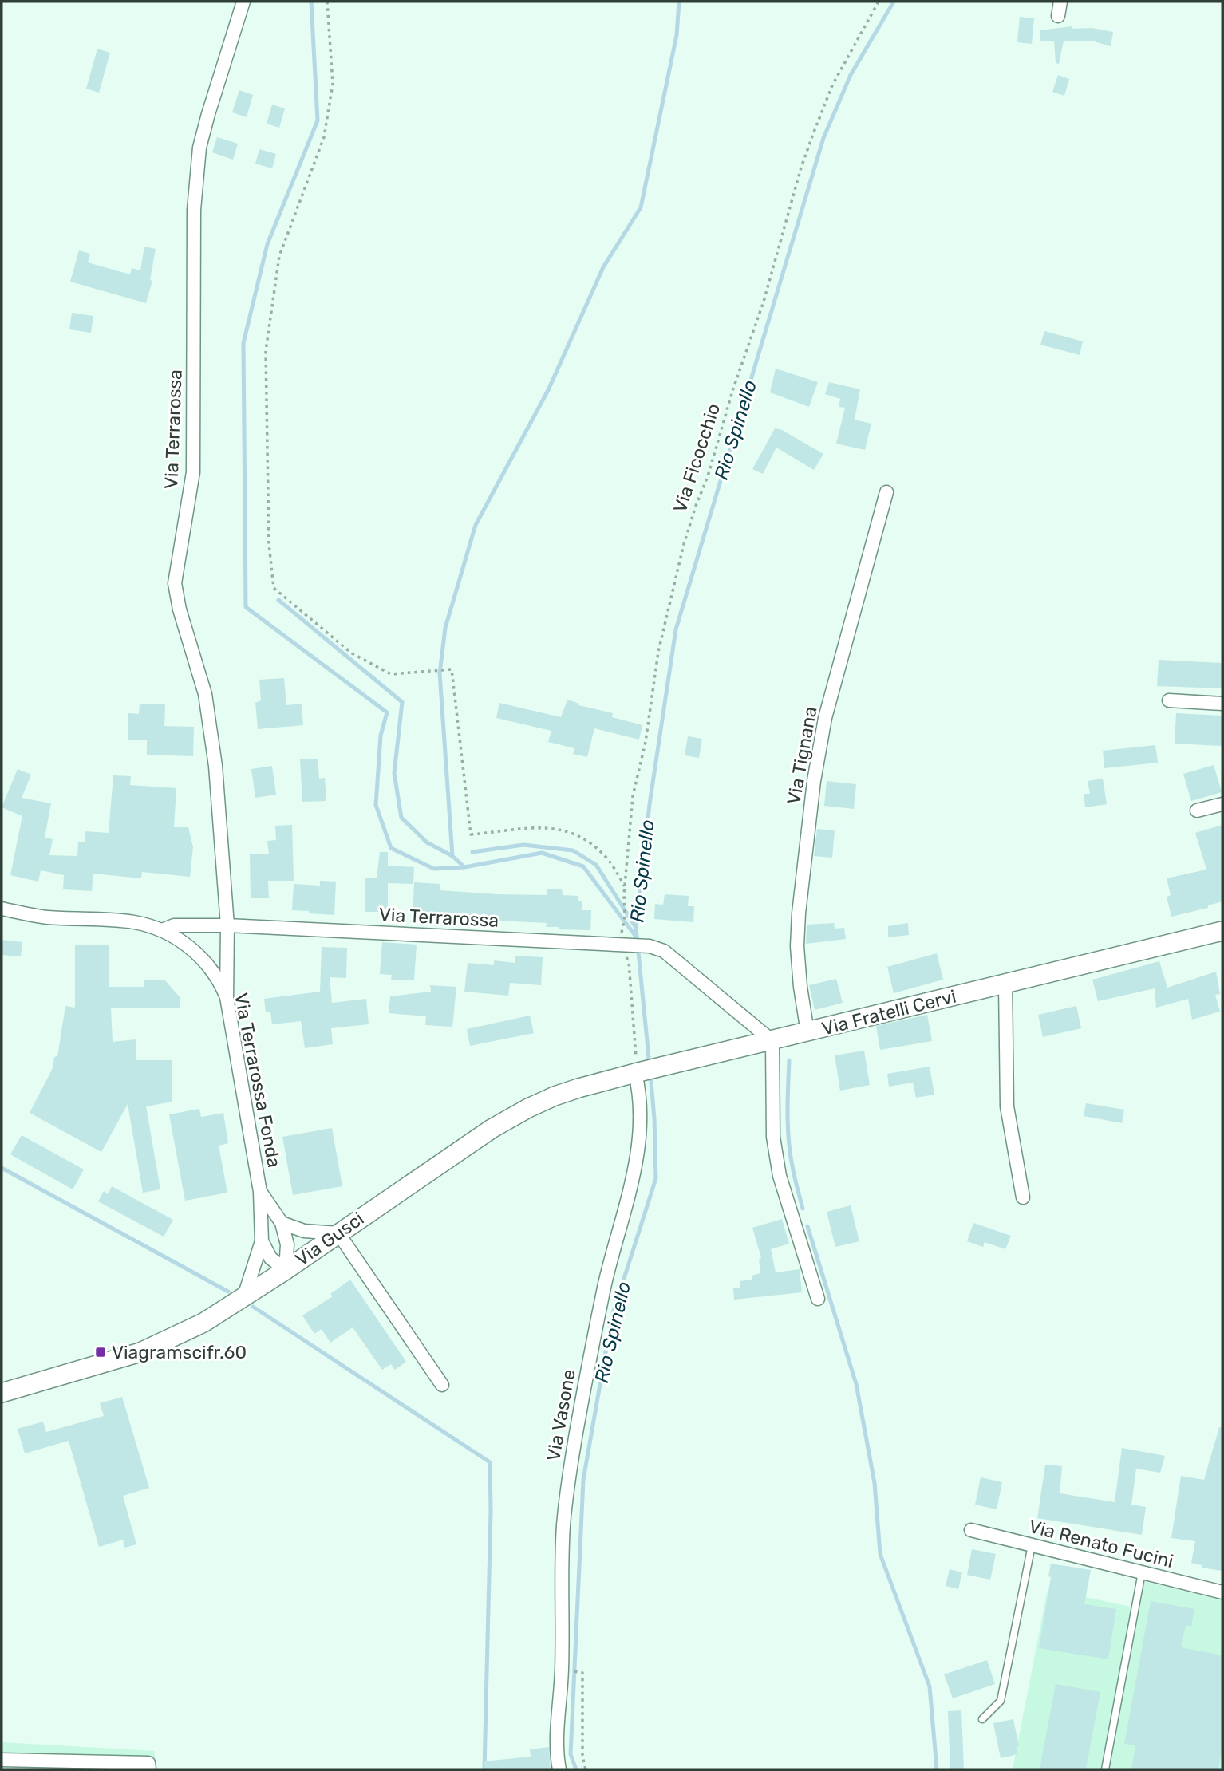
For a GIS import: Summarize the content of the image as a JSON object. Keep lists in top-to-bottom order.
{
  "streets": {
    "street": [
      "Via Terrarossa",
      "Via Tignana",
      "Via Fratelli Cervi",
      "Via Terrarossa Fonda",
      "Via Gusci",
      "Via Vasone",
      "Via Renato Fucini"
    ],
    "path": ["Via Ficocchio"]
  },
  "crossings": [
    ["Via Terrarossa", "Via Ficocchio"],
    ["Via Terrarossa", "Via Fratelli Cervi"],
    ["Via Terrarossa", "Via Terrarossa Fonda"],
    ["Via Tignana", "Via Fratelli Cervi"],
    ["Via Fratelli Cervi", "Via Gusci"],
    ["Via Fratelli Cervi", "Via Vasone"],
    ["Via Gusci", "Via Vasone"]
  ],
  "water": ["Rio Spinello"],
  "places": {
    "transit": ["Viagramscifr.60"]
  }
}
